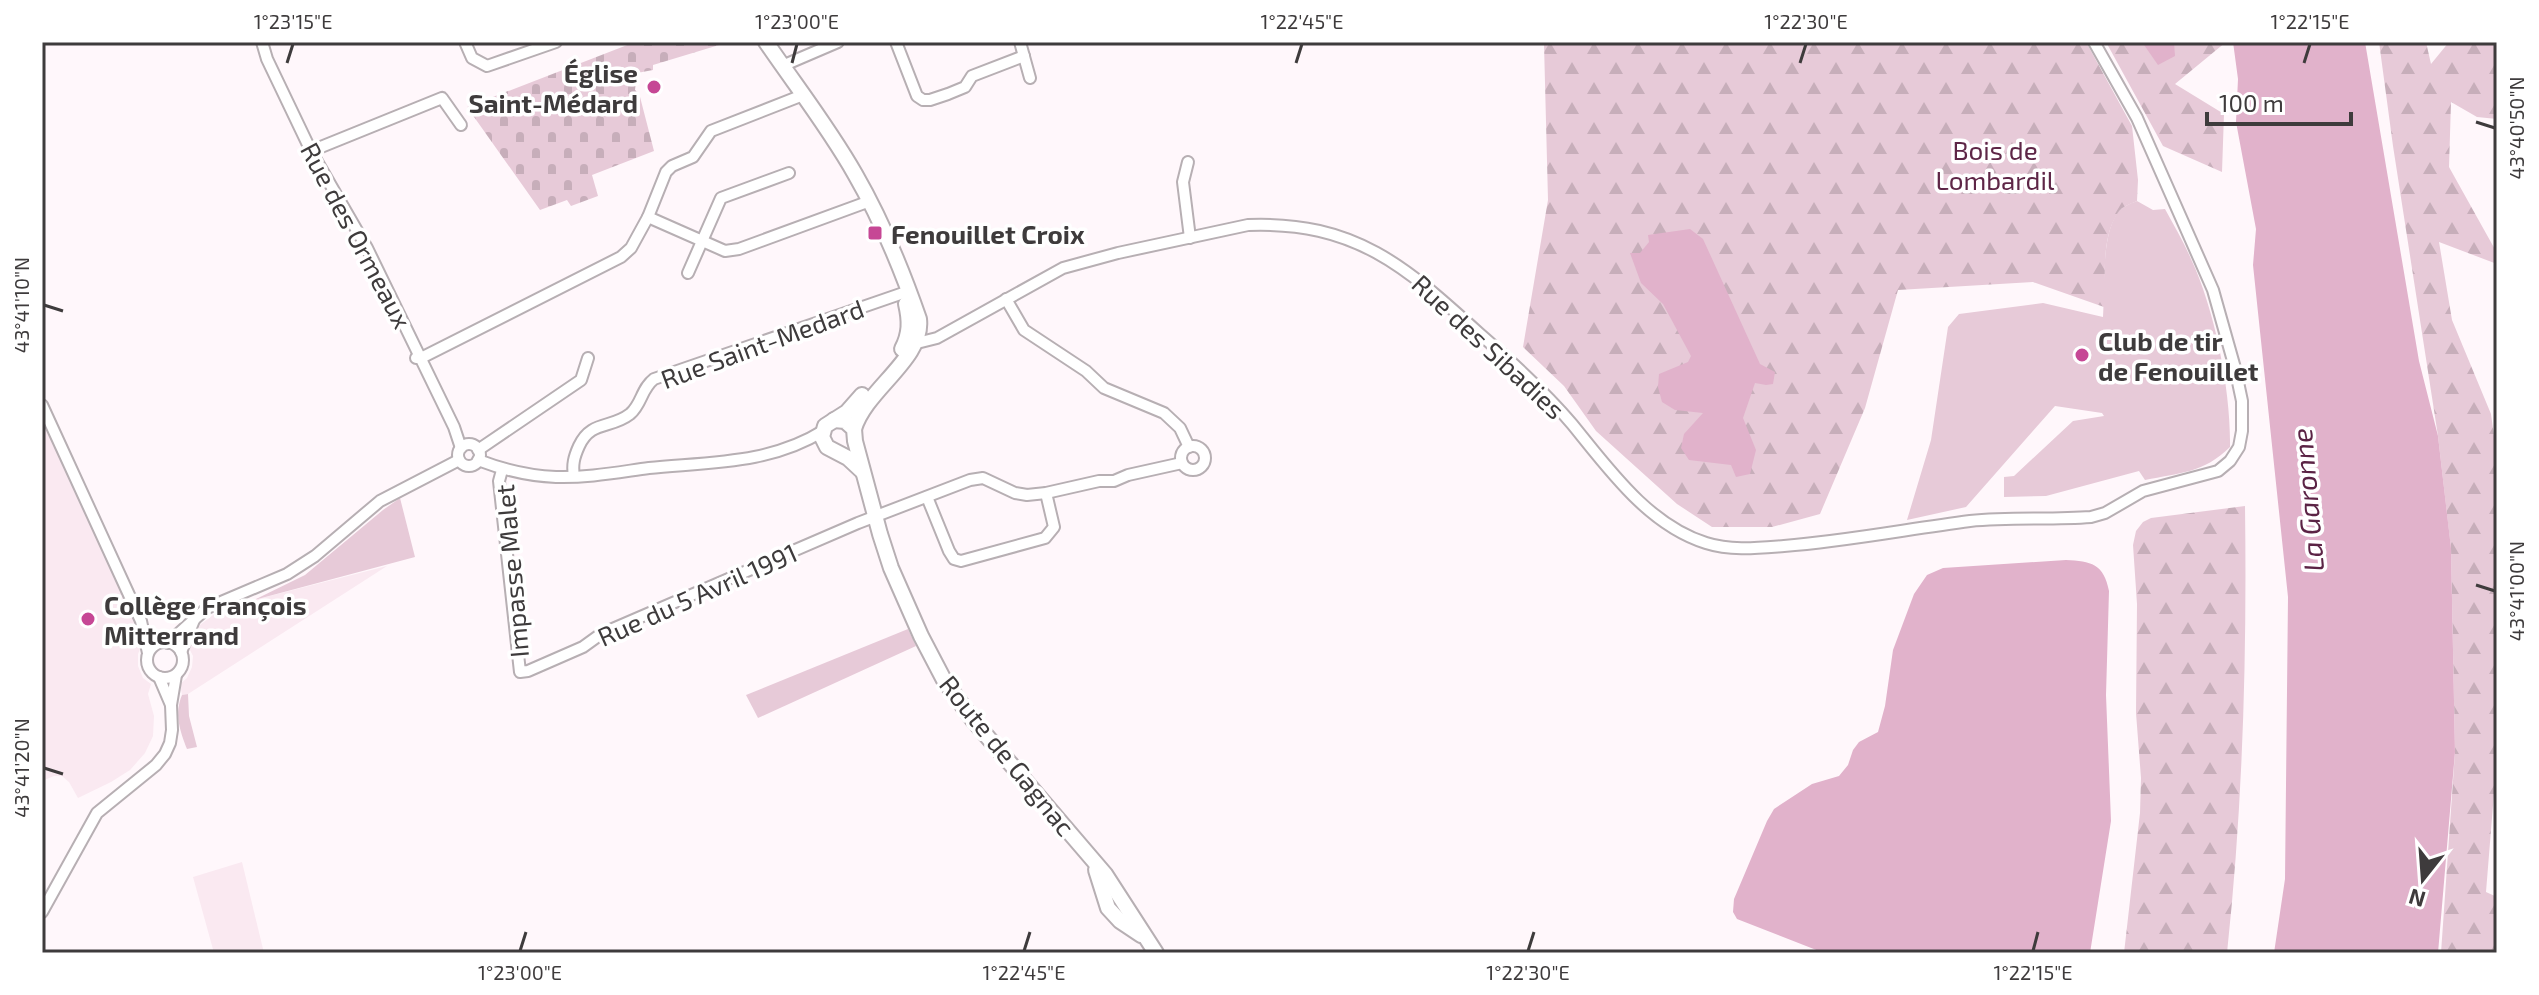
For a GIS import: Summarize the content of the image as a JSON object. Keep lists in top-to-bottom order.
{
  "streets": {
    "main road": ["Route de Gagnac"],
    "street": [
      "Rue des Ormeaux",
      "Rue Saint-Medard",
      "Rue des Sibadies",
      "Impasse Malet",
      "Rue du 5 Avril 1991"
    ]
  },
  "crossings": [
    ["Rue des Ormeaux", "Rue Saint-Medard"],
    ["Rue des Ormeaux", "Impasse Malet"],
    ["Rue des Ormeaux", "Route de Gagnac"],
    ["Impasse Malet", "Rue du 5 Avril 1991"],
    ["Rue du 5 Avril 1991", "Route de Gagnac"]
  ],
  "water": ["La Garonne"],
  "parks": ["Bois de Lombardil"],
  "places": {
    "other": ["Église Saint-Médard", "Club de tir de Fenouillet", "Collège François Mitterrand"],
    "transit": ["Fenouillet Croix"]
  },
  "scale_bar": "100 m",
  "north": "bottom",
  "coordinates": [
    "1°23'15\"E",
    "1°23'00\"E",
    "1°22'45\"E",
    "1°22'30\"E",
    "1°22'15\"E",
    "43°40'50\"N",
    "43°41'10\"N",
    "43°41'00\"N",
    "43°41'20\"N"
  ]
}
